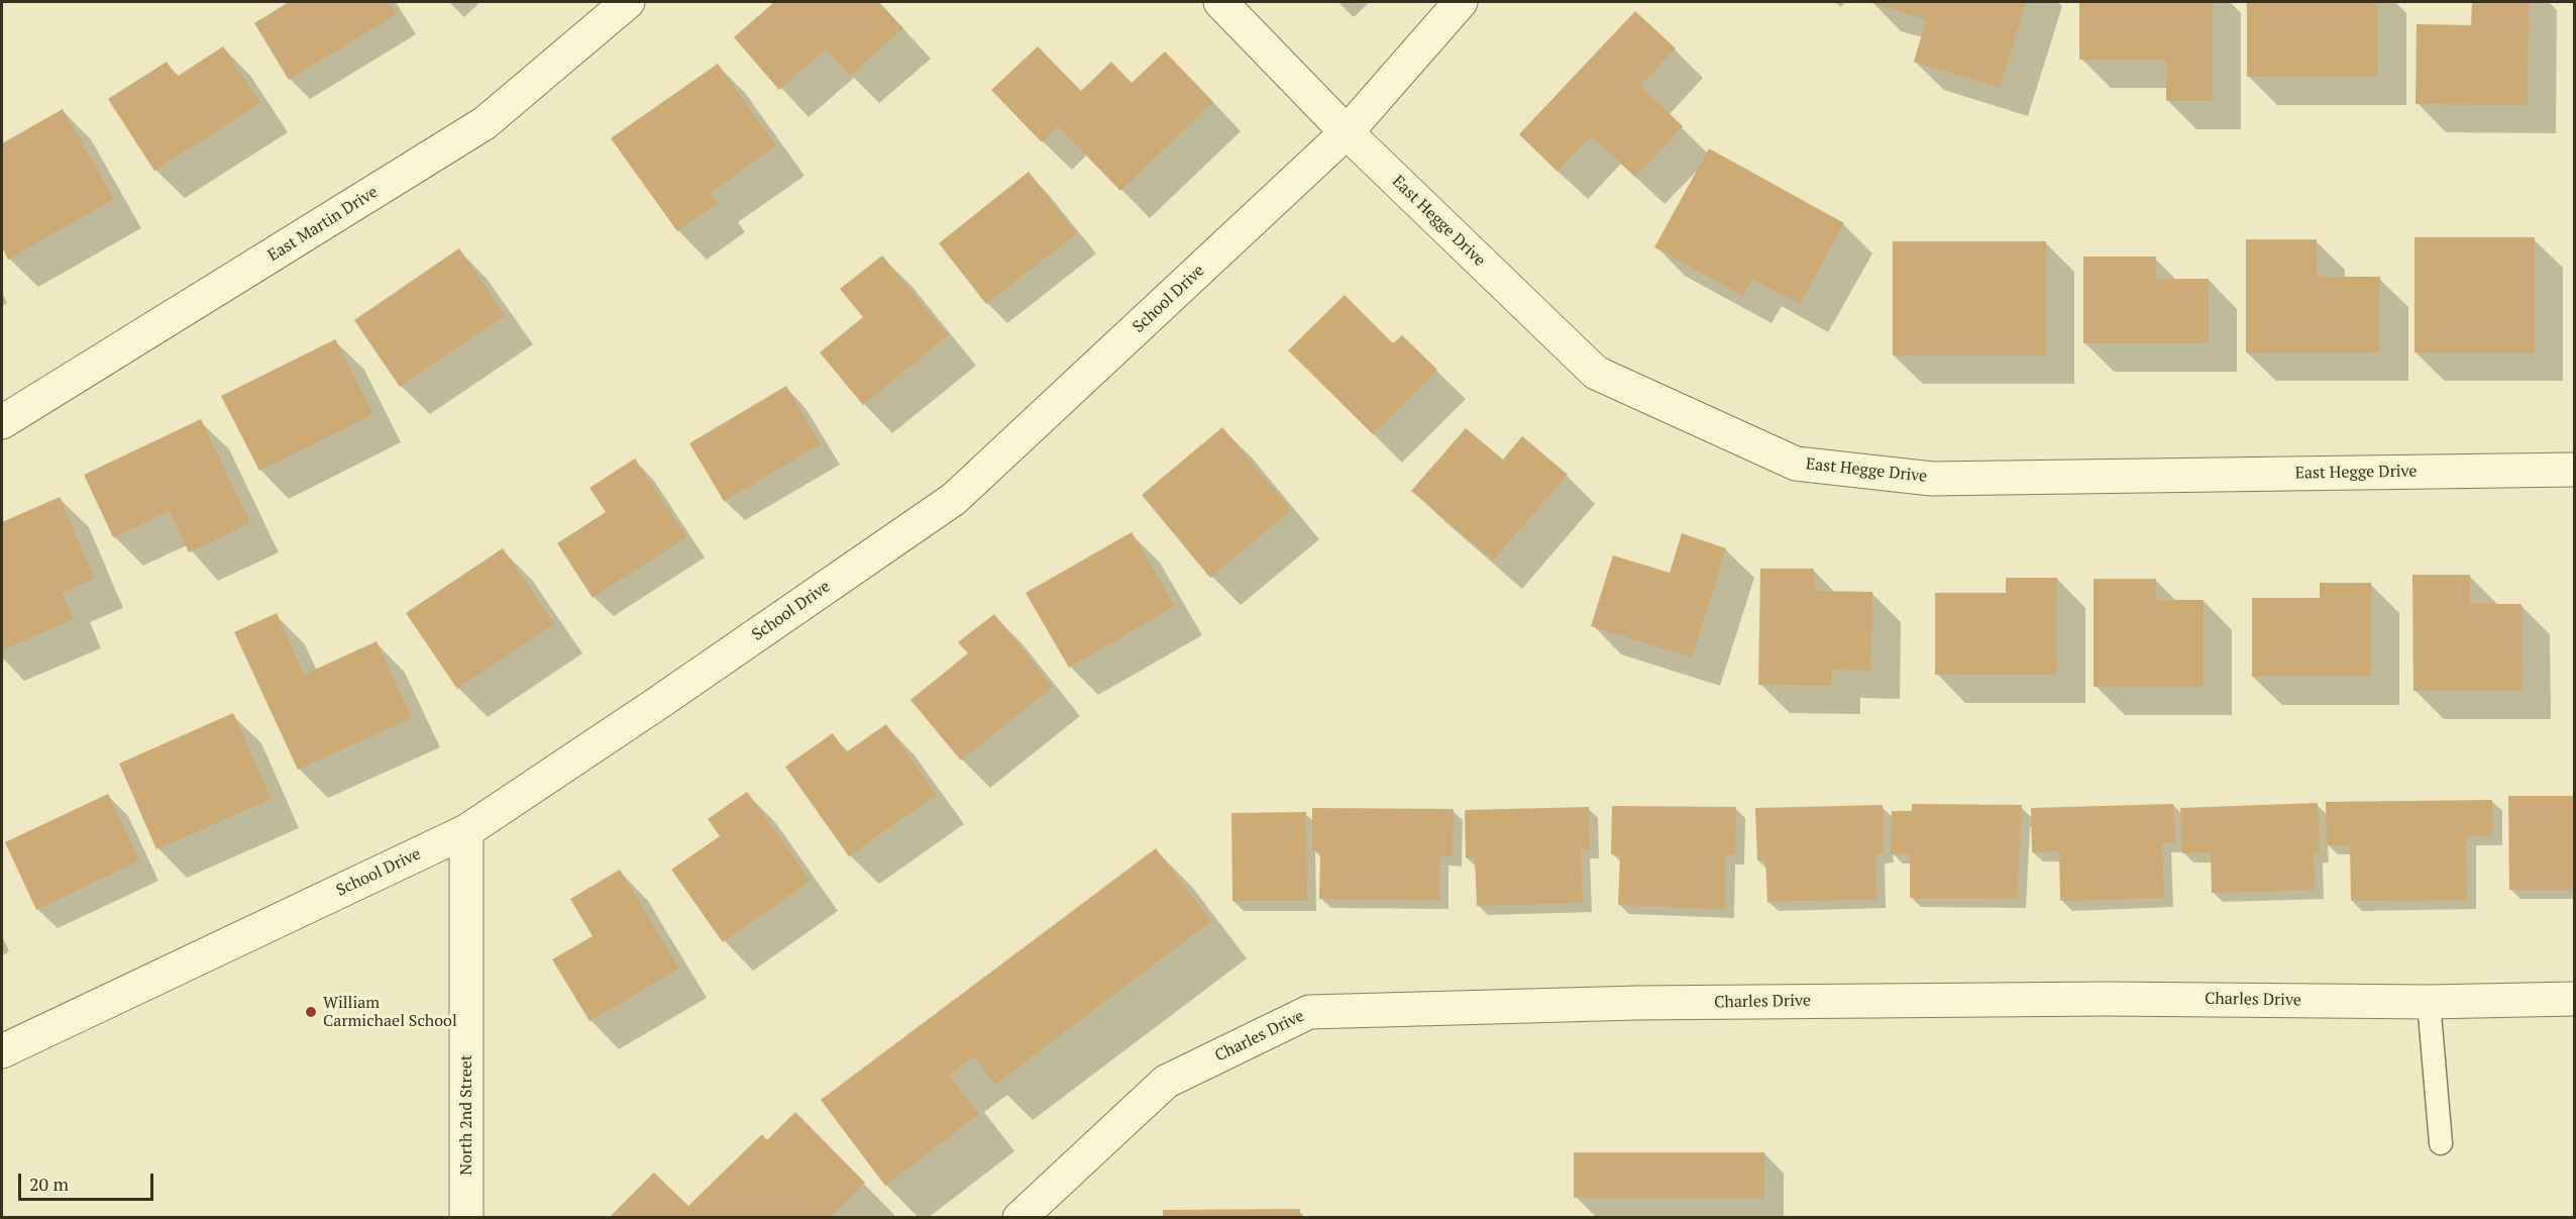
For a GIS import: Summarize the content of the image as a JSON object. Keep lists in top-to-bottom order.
{
  "streets": {
    "street": [
      "East Hegge Drive",
      "East Martin Drive",
      "School Drive",
      "Charles Drive",
      "North 2nd Street"
    ]
  },
  "crossings": [
    ["East Hegge Drive", "School Drive"],
    ["School Drive", "North 2nd Street"]
  ],
  "places": ["William Carmichael School"],
  "scale_bar": "20 m"
}
